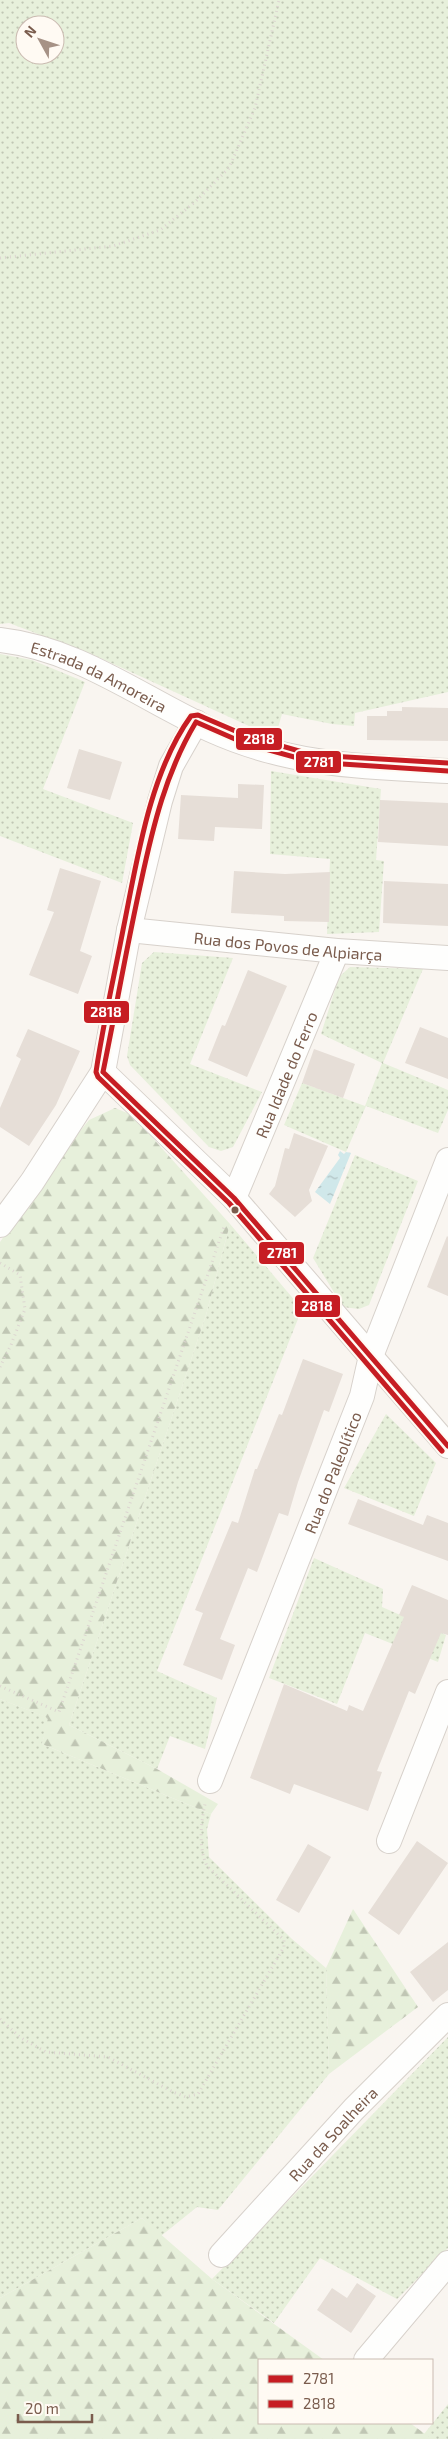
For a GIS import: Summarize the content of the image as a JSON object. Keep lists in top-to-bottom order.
{
  "streets": {
    "street": [
      "Estrada da Amoreira",
      "Rua dos Povos de Alpiarça",
      "Rua Idade do Ferro",
      "Rua do Paleolítico",
      "Rua da Soalheira"
    ]
  },
  "crossings": [
    ["Rua dos Povos de Alpiarça", "Rua Idade do Ferro"]
  ],
  "lines": ["transit line 2818", "transit line 2781"],
  "legend": ["2781", "2818"],
  "scale_bar": "20 m",
  "north": "top left"
}
